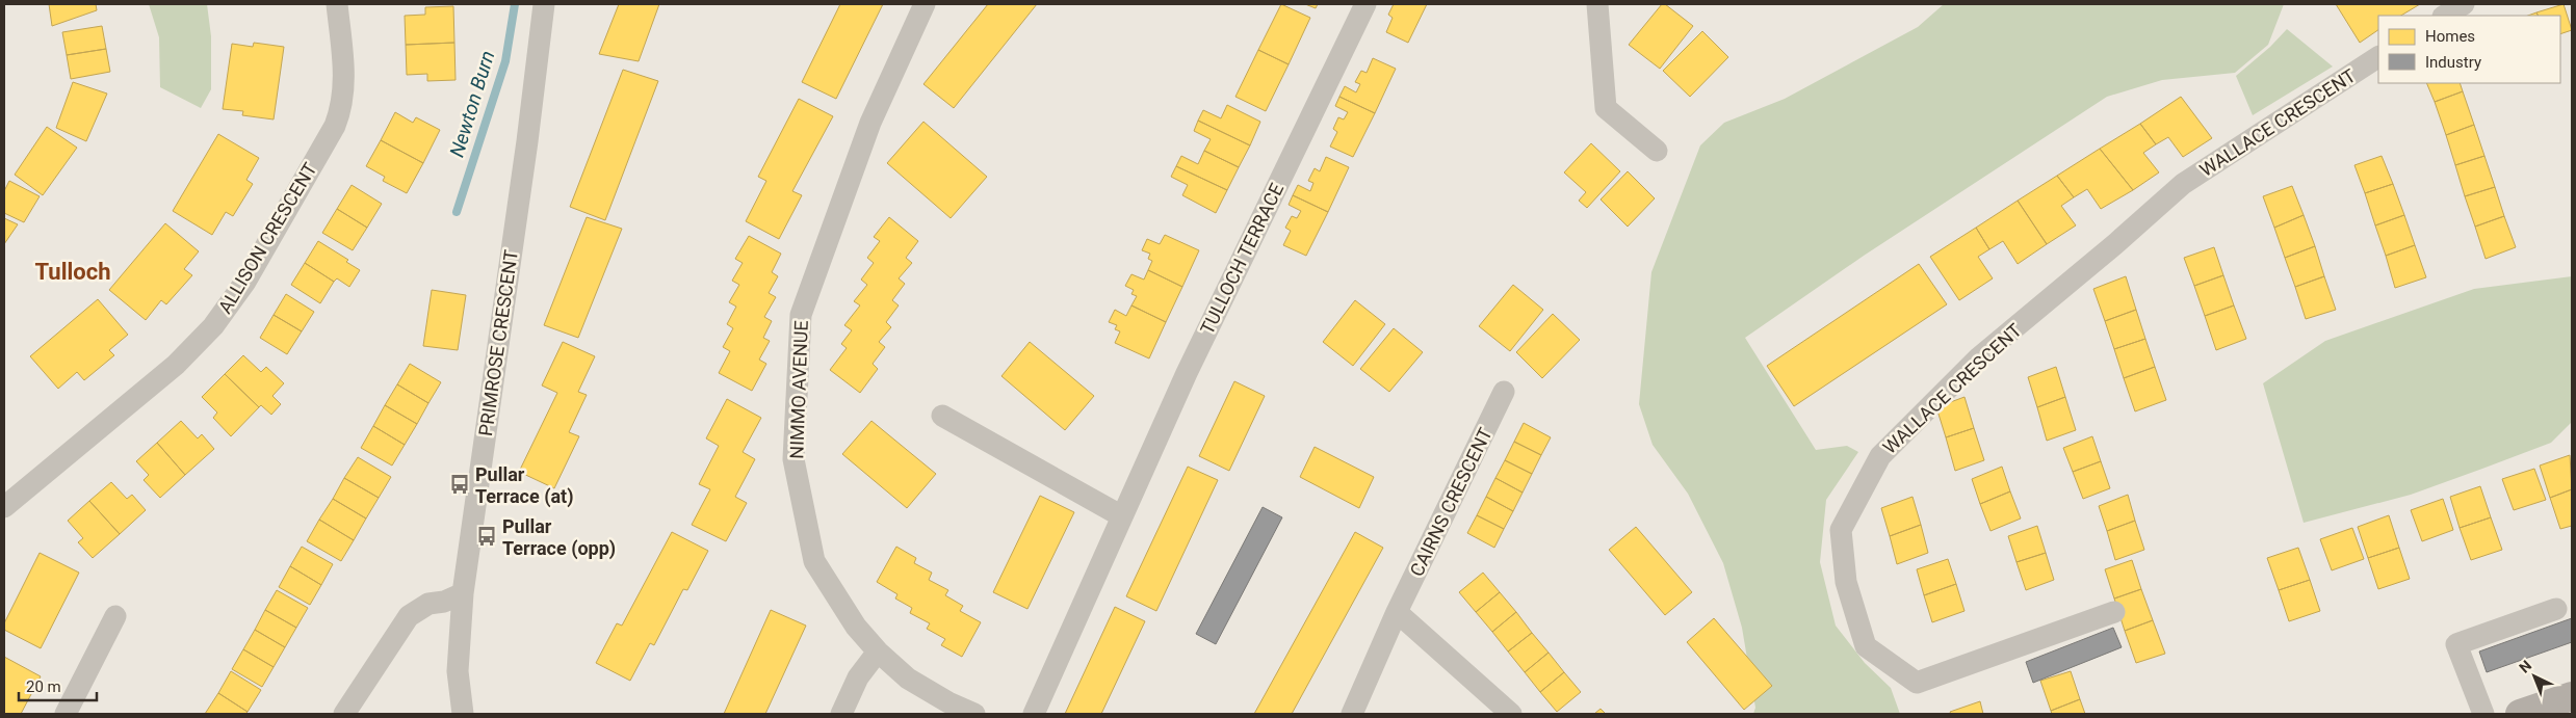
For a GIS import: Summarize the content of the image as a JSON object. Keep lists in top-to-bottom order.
{
  "streets": {
    "street": [
      "WALLACE CRESCENT",
      "ALLISON CRESCENT",
      "TULLOCH TERRACE",
      "PRIMROSE CRESCENT",
      "NIMMO AVENUE",
      "CAIRNS CRESCENT"
    ]
  },
  "districts": ["Tulloch"],
  "water": ["Newton Burn"],
  "places": {
    "bus stop": ["Pullar Terrace (at)", "Pullar Terrace (opp)"]
  },
  "legend": ["Homes", "Industry"],
  "scale_bar": "20 m",
  "north": "top left"
}
